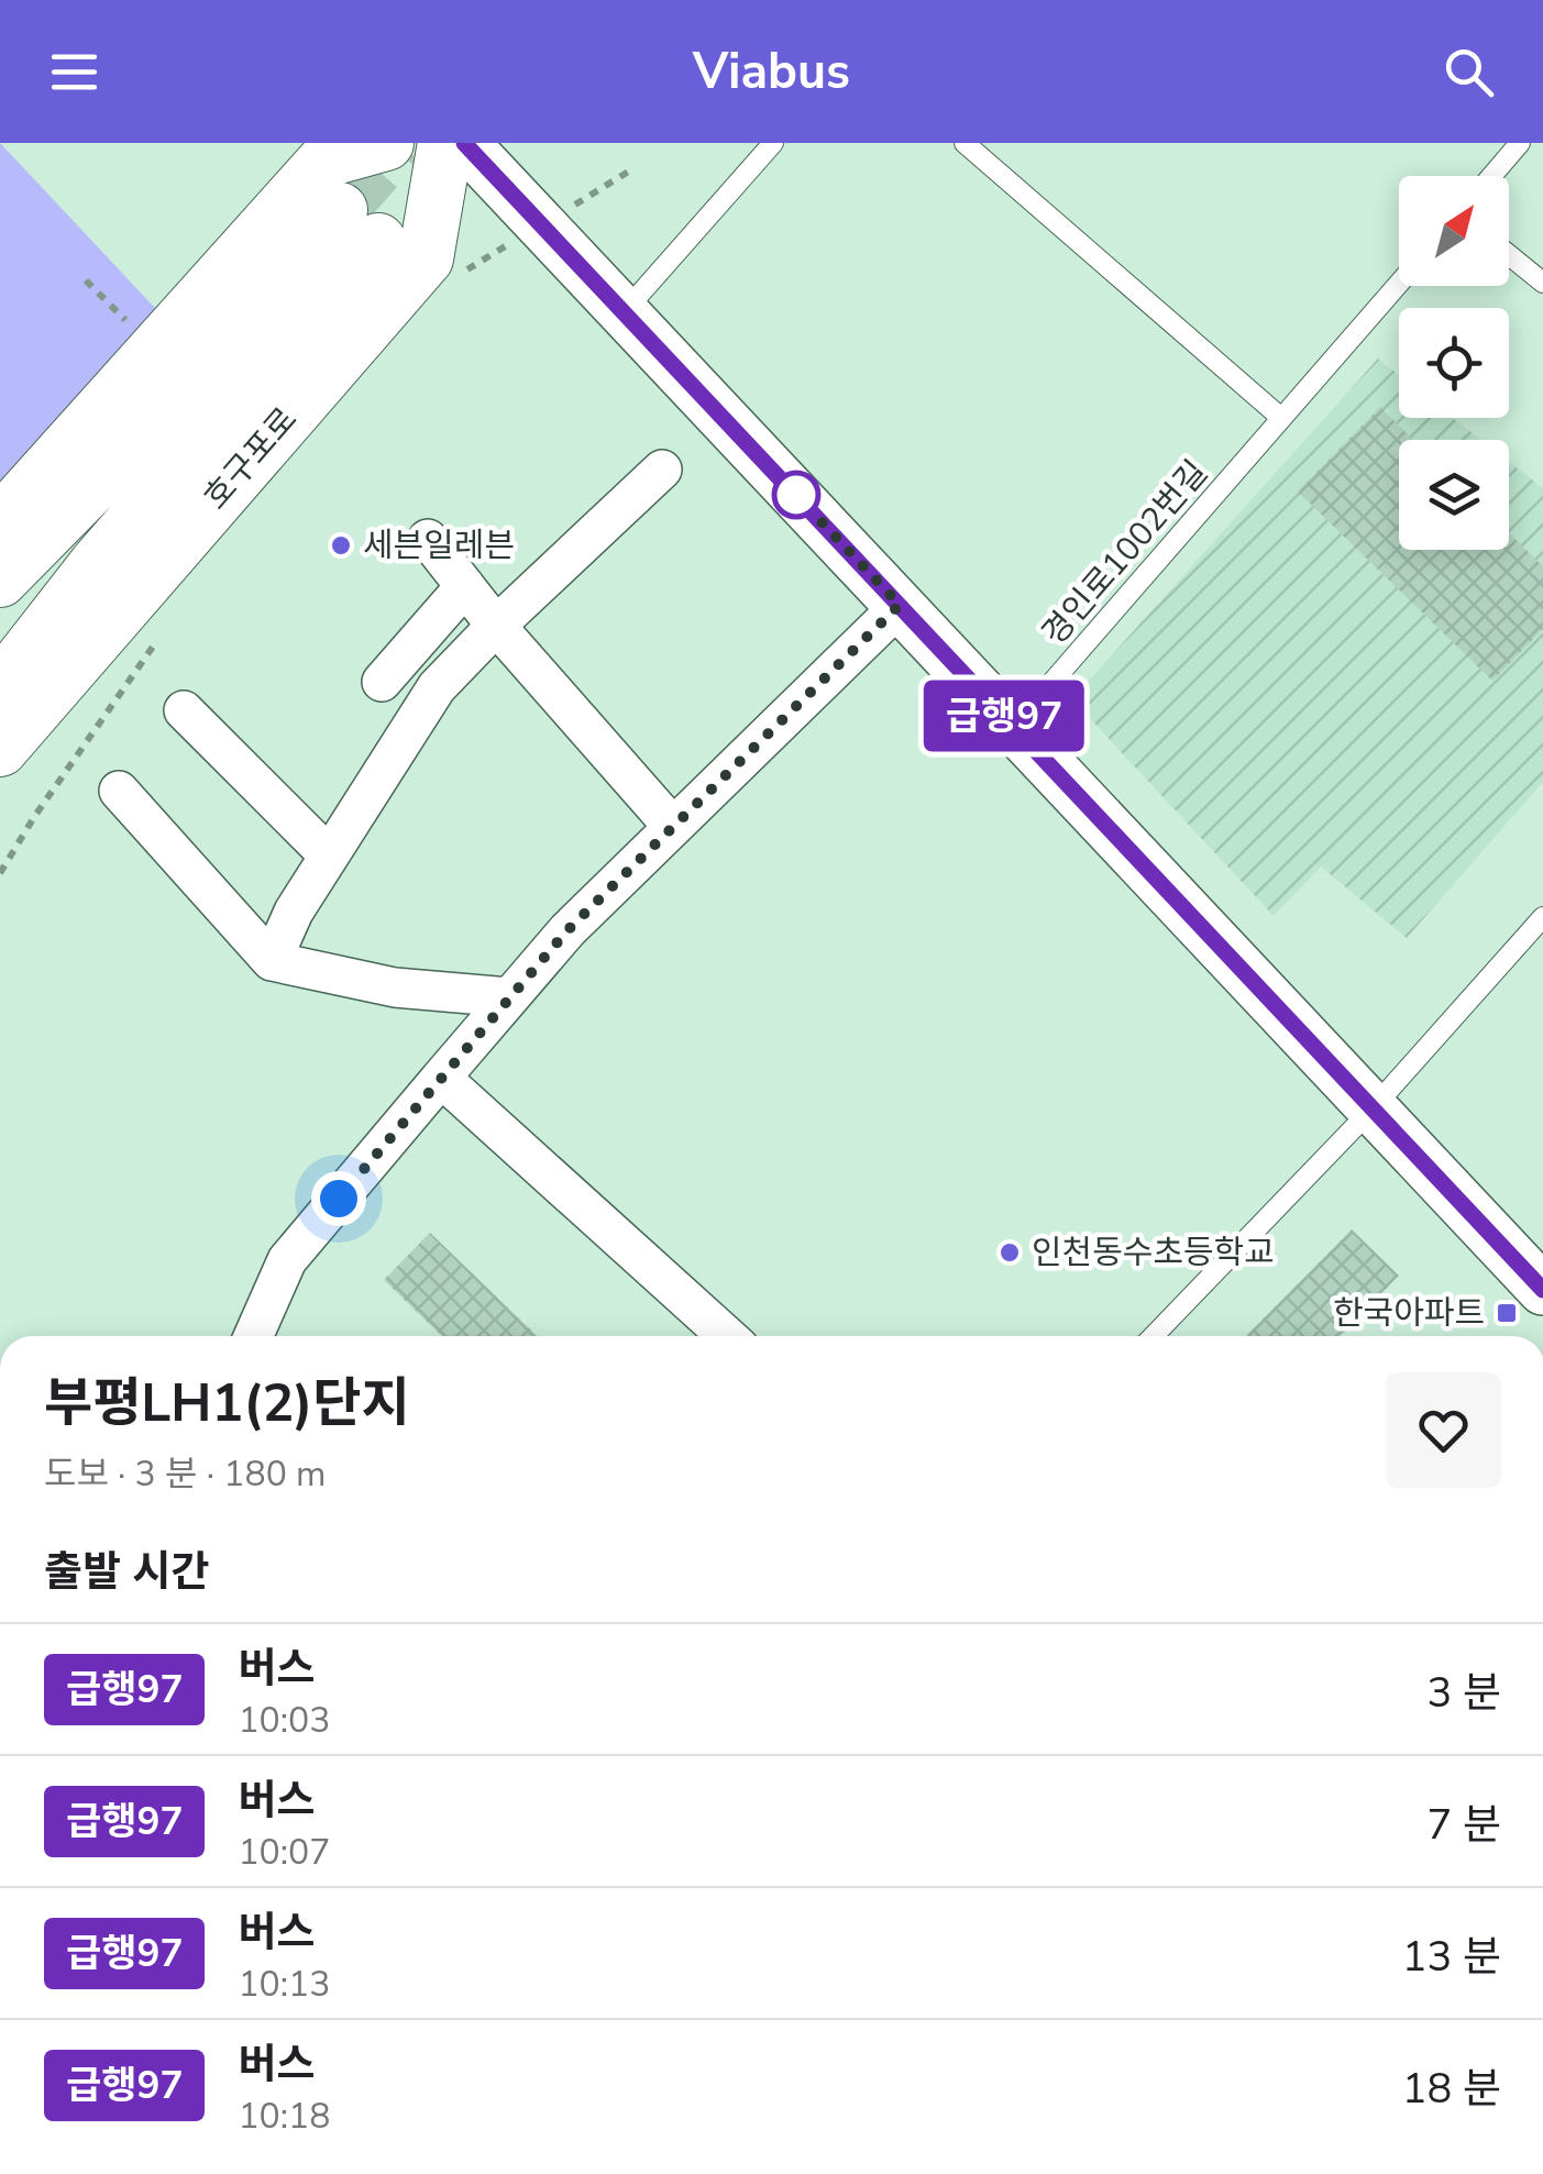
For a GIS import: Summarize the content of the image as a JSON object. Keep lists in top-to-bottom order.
{
  "streets": {
    "main road": ["호구포로"],
    "lane": ["경인로1002번길"]
  },
  "places": {
    "other": ["세븐일레븐", "인천동수초등학교"],
    "transit": ["한국아파트"]
  },
  "lines": ["bus line 급행97"],
  "north": "top right",
  "page": {
    "header": "Viabus",
    "on_map": "급행97",
    "heading": [
      ["부평LH1(2)단지", "도보 · 3 분 · 180 m"],
      "출발 시간"
    ],
    "list": [
      {
        "mark": "급행97",
        "name": "버스",
        "note": "10:03",
        "value": "3 분"
      },
      {
        "mark": "급행97",
        "name": "버스",
        "note": "10:07",
        "value": "7 분"
      },
      {
        "mark": "급행97",
        "name": "버스",
        "note": "10:13",
        "value": "13 분"
      },
      {
        "mark": "급행97",
        "name": "버스",
        "note": "10:18",
        "value": "18 분"
      }
    ]
  }
}
